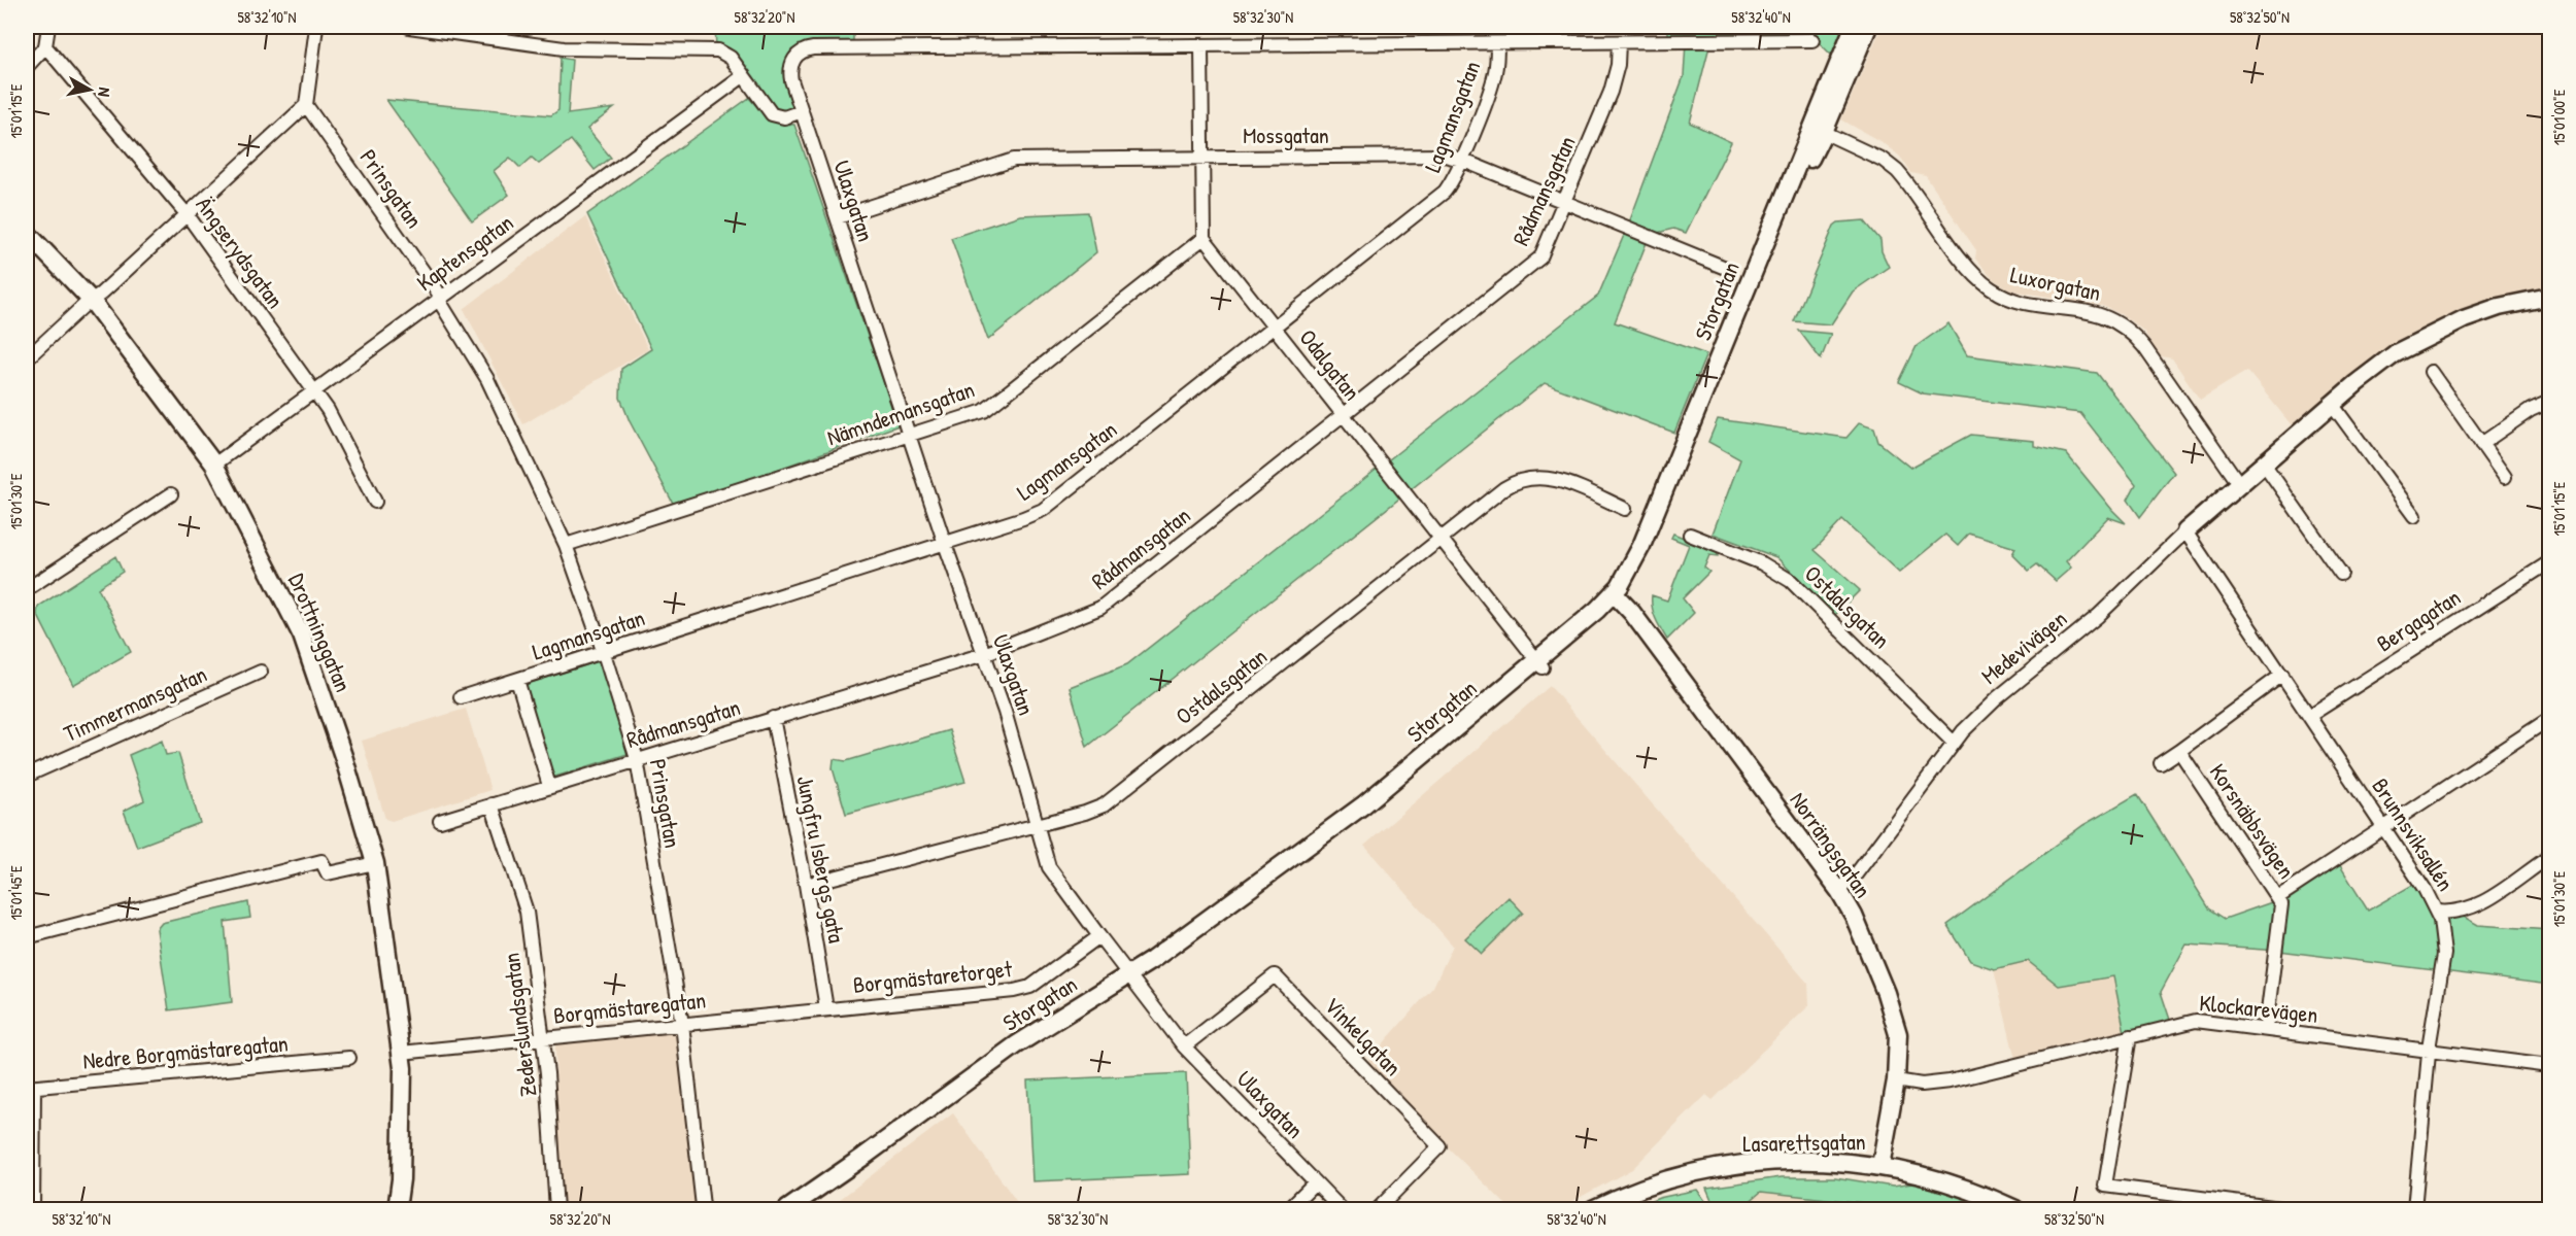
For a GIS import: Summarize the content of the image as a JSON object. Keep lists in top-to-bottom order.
{
  "streets": {
    "street": [
      "Lagmansgatan",
      "Mossgatan",
      "Prinsgatan",
      "Rådmansgatan",
      "Ulaxgatan",
      "Ängserydsgatan",
      "Kaptensgatan",
      "Luxorgatan",
      "Storgatan",
      "Odalgatan",
      "Nämndemansgatan",
      "Ostdalsgatan",
      "Bergagatan",
      "Drottninggatan",
      "Medevivägen",
      "Timmermansgatan",
      "Korsnäbbsvägen",
      "Brunnsviksallén",
      "Norrängsgatan",
      "Jungfru Isbergs gata",
      "Borgmästaretorget",
      "Borgmästaregatan",
      "Klockarevägen",
      "Zederslundsgatan",
      "Vinkelgatan",
      "Nedre Borgmästaregatan",
      "Lasarettsgatan"
    ]
  },
  "crossings": [
    ["Lagmansgatan", "Mossgatan"],
    ["Lagmansgatan", "Prinsgatan"],
    ["Lagmansgatan", "Ulaxgatan"],
    ["Lagmansgatan", "Odalgatan"],
    ["Mossgatan", "Rådmansgatan"],
    ["Mossgatan", "Ulaxgatan"],
    ["Prinsgatan", "Rådmansgatan"],
    ["Prinsgatan", "Kaptensgatan"],
    ["Prinsgatan", "Nämndemansgatan"],
    ["Prinsgatan", "Borgmästaregatan"],
    ["Rådmansgatan", "Ulaxgatan"],
    ["Rådmansgatan", "Odalgatan"],
    ["Rådmansgatan", "Jungfru Isbergs gata"],
    ["Rådmansgatan", "Zederslundsgatan"],
    ["Ulaxgatan", "Storgatan"],
    ["Ulaxgatan", "Nämndemansgatan"],
    ["Ulaxgatan", "Ostdalsgatan"],
    ["Ulaxgatan", "Borgmästaretorget"],
    ["Ulaxgatan", "Vinkelgatan"],
    ["Ängserydsgatan", "Kaptensgatan"],
    ["Kaptensgatan", "Drottninggatan"],
    ["Luxorgatan", "Storgatan"],
    ["Luxorgatan", "Medevivägen"],
    ["Storgatan", "Odalgatan"],
    ["Storgatan", "Norrängsgatan"],
    ["Odalgatan", "Nämndemansgatan"],
    ["Odalgatan", "Ostdalsgatan"],
    ["Ostdalsgatan", "Medevivägen"],
    ["Ostdalsgatan", "Jungfru Isbergs gata"],
    ["Bergagatan", "Brunnsviksallén"],
    ["Drottninggatan", "Borgmästaregatan"],
    ["Medevivägen", "Brunnsviksallén"],
    ["Medevivägen", "Norrängsgatan"],
    ["Korsnäbbsvägen", "Brunnsviksallén"],
    ["Korsnäbbsvägen", "Klockarevägen"],
    ["Brunnsviksallén", "Klockarevägen"],
    ["Norrängsgatan", "Klockarevägen"],
    ["Norrängsgatan", "Lasarettsgatan"],
    ["Jungfru Isbergs gata", "Borgmästaretorget"],
    ["Jungfru Isbergs gata", "Borgmästaregatan"],
    ["Borgmästaretorget", "Borgmästaregatan"],
    ["Borgmästaregatan", "Zederslundsgatan"]
  ],
  "north": "right",
  "coordinates": [
    "58°32'10\"N",
    "58°32'20\"N",
    "58°32'30\"N",
    "58°32'40\"N",
    "58°32'50\"N",
    "15°01'15\"E",
    "15°01'00\"E",
    "15°01'30\"E",
    "15°01'45\"E"
  ]
}
